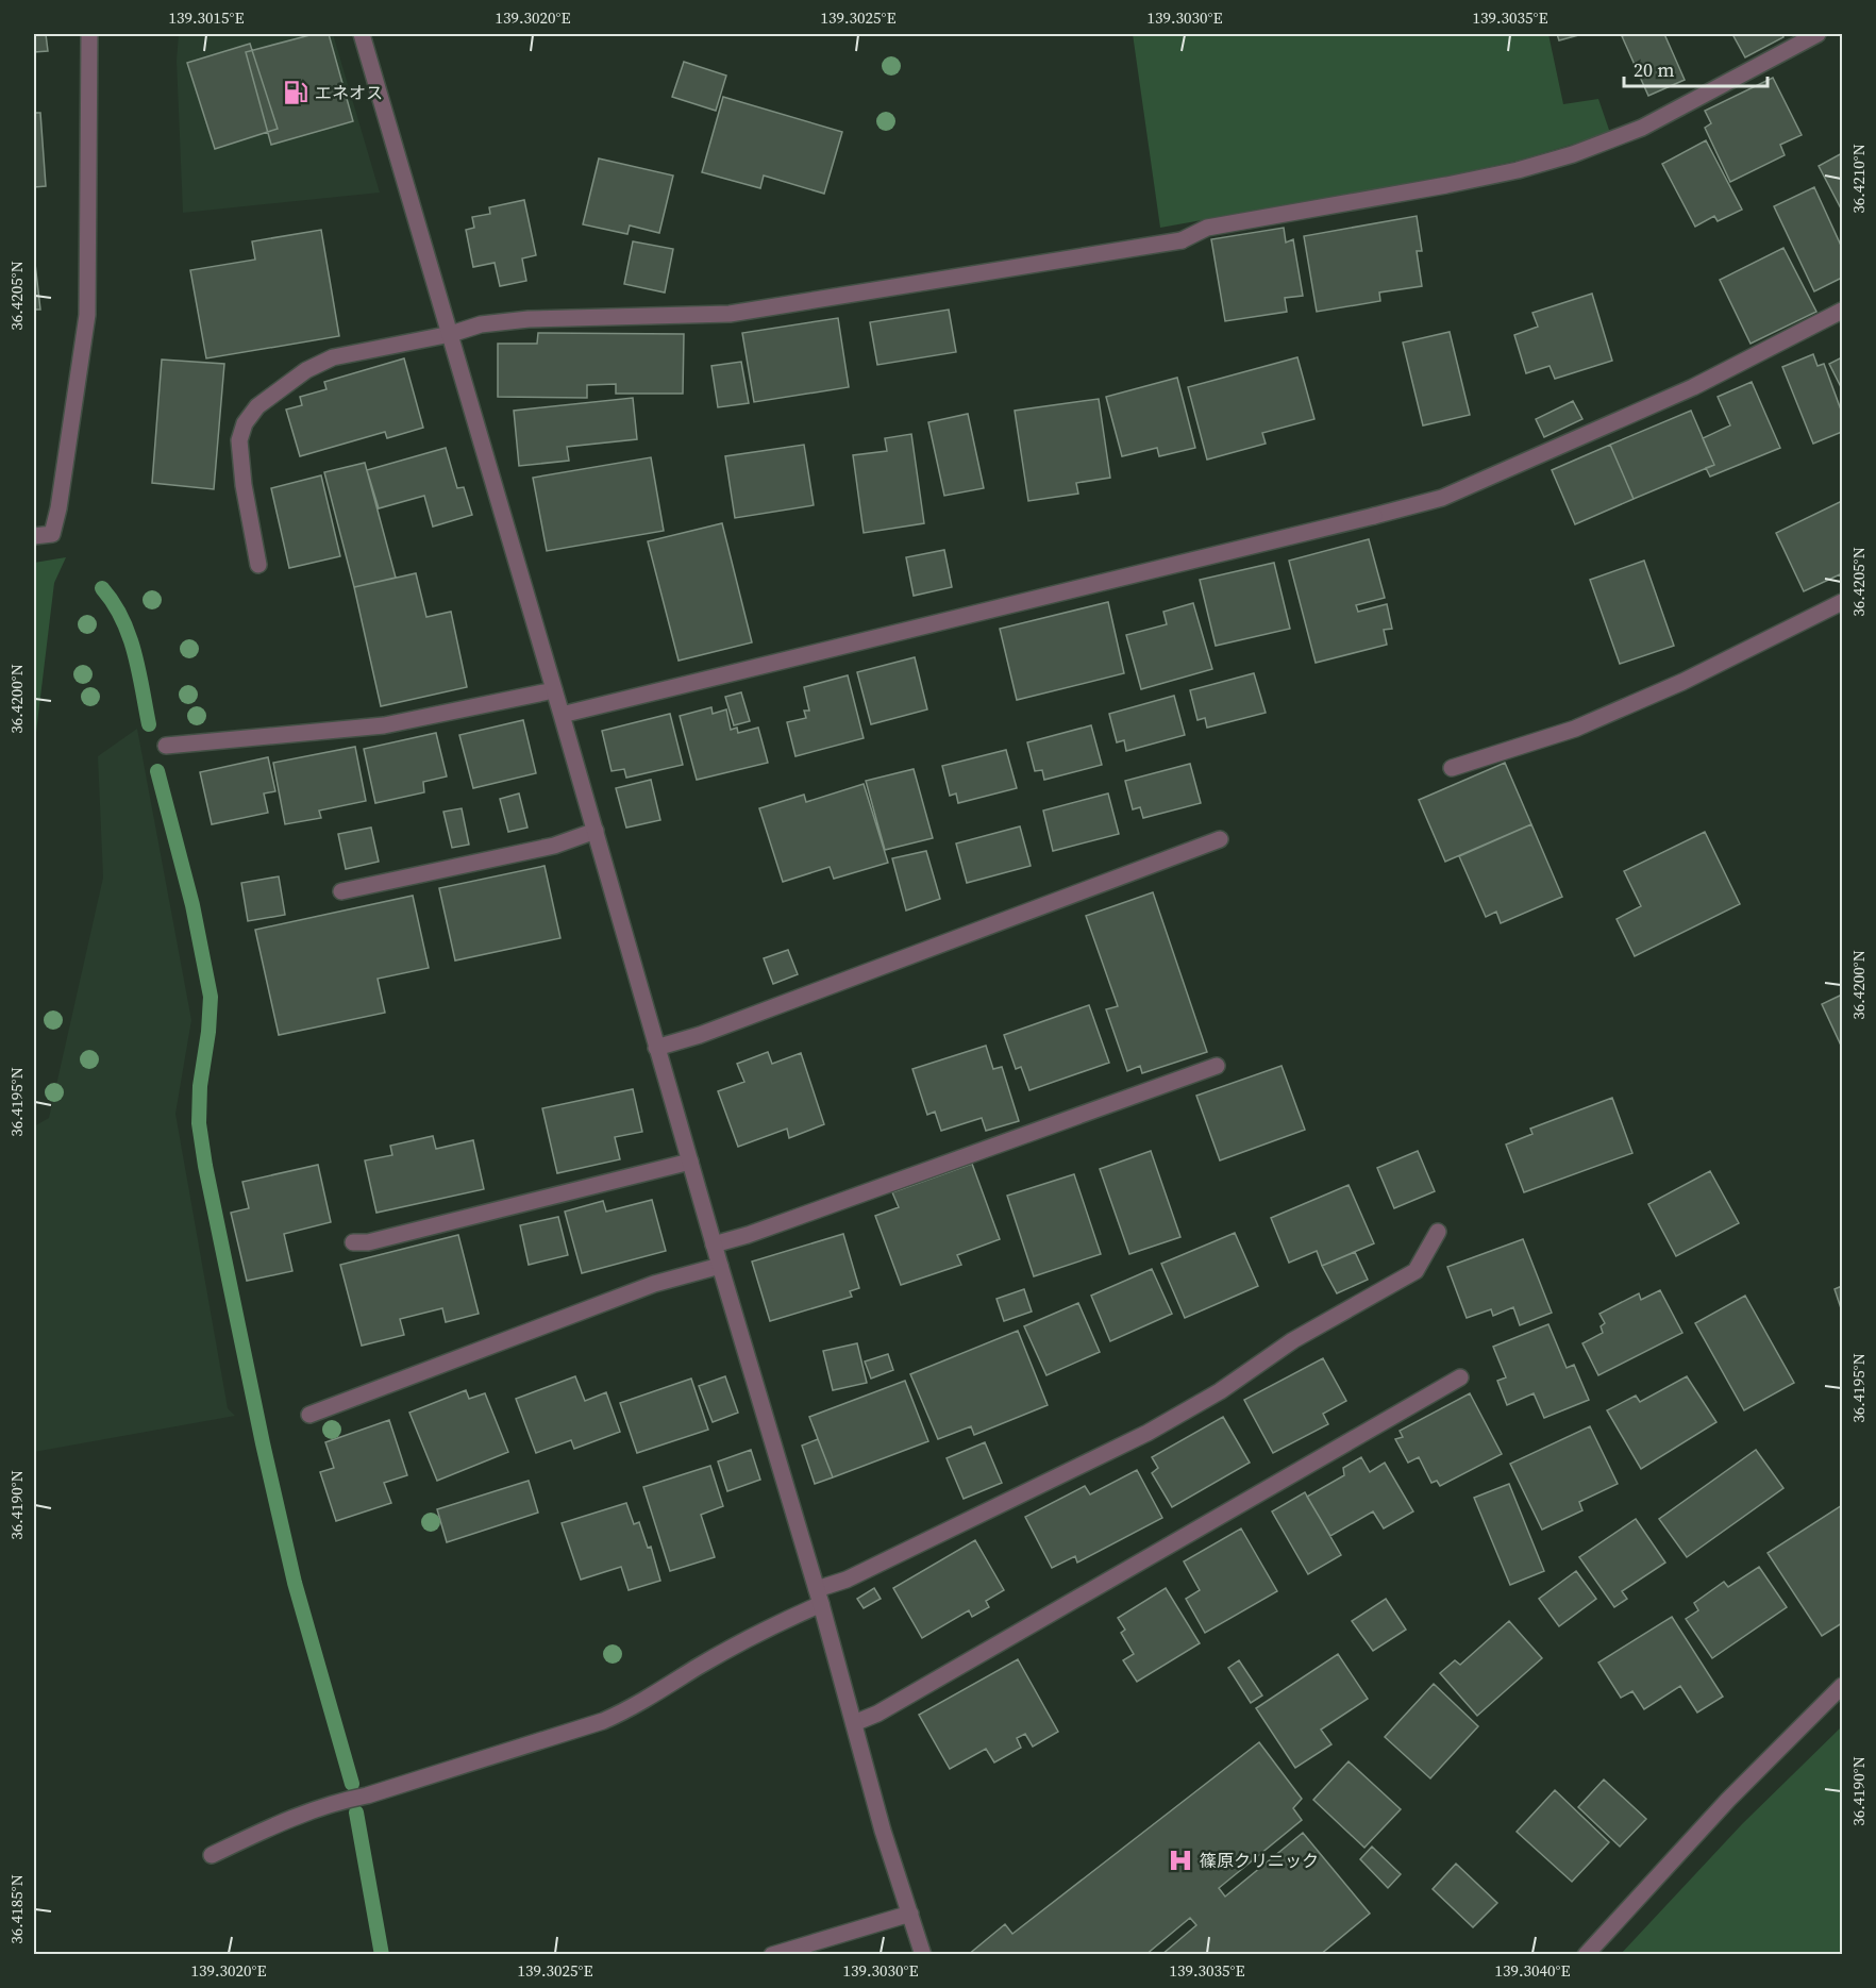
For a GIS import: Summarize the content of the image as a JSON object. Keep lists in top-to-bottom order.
{
  "places": {
    "fuel station": ["エネオス"],
    "hospital": ["篠原クリニック"]
  },
  "scale_bar": "20 m",
  "coordinates": [
    "139.3015°E",
    "139.3020°E",
    "139.3025°E",
    "139.3030°E",
    "139.3035°E",
    "36.4210°N",
    "36.4205°N",
    "36.4200°N",
    "36.4195°N",
    "36.4190°N",
    "36.4185°N",
    "139.3040°E"
  ]
}
